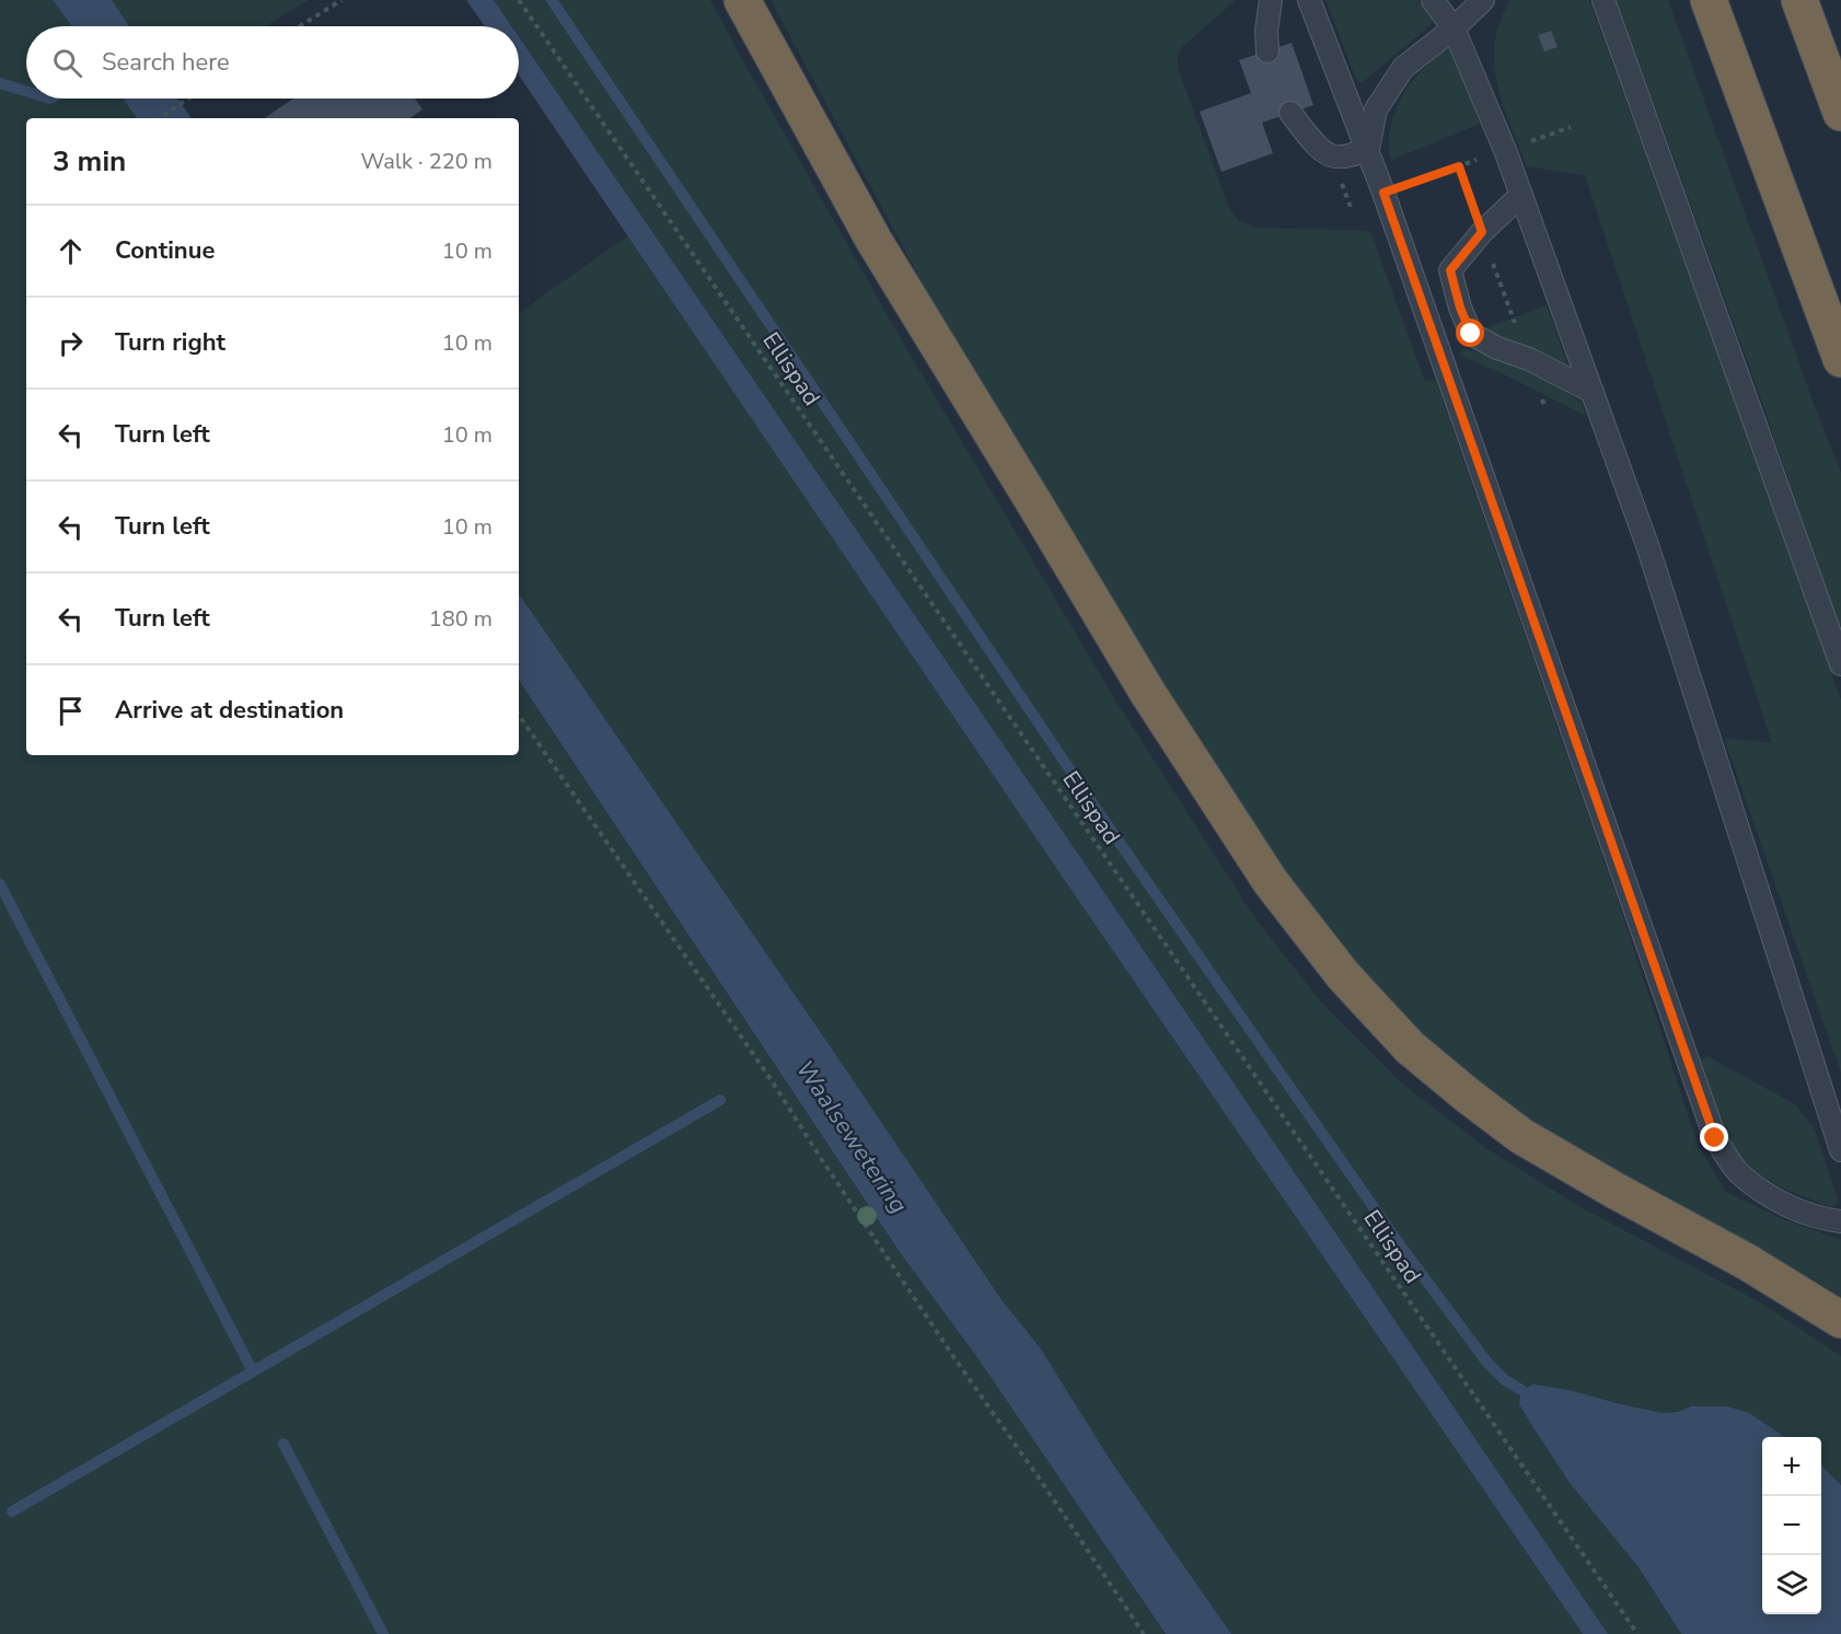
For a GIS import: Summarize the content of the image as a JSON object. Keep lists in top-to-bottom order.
{
  "streets": {
    "path": ["Ellispad"]
  },
  "water": ["Waalsewetering"],
  "page": {
    "search": "Search here",
    "heading": ["3 min", "Walk · 220 m"],
    "list": [
      ["Continue", "10 m"],
      ["Turn right", "10 m"],
      ["Turn left", "10 m"],
      ["Turn left", "10 m"],
      ["Turn left", "180 m"],
      "Arrive at destination"
    ],
    "map_buttons": ["+", "−"]
  }
}
